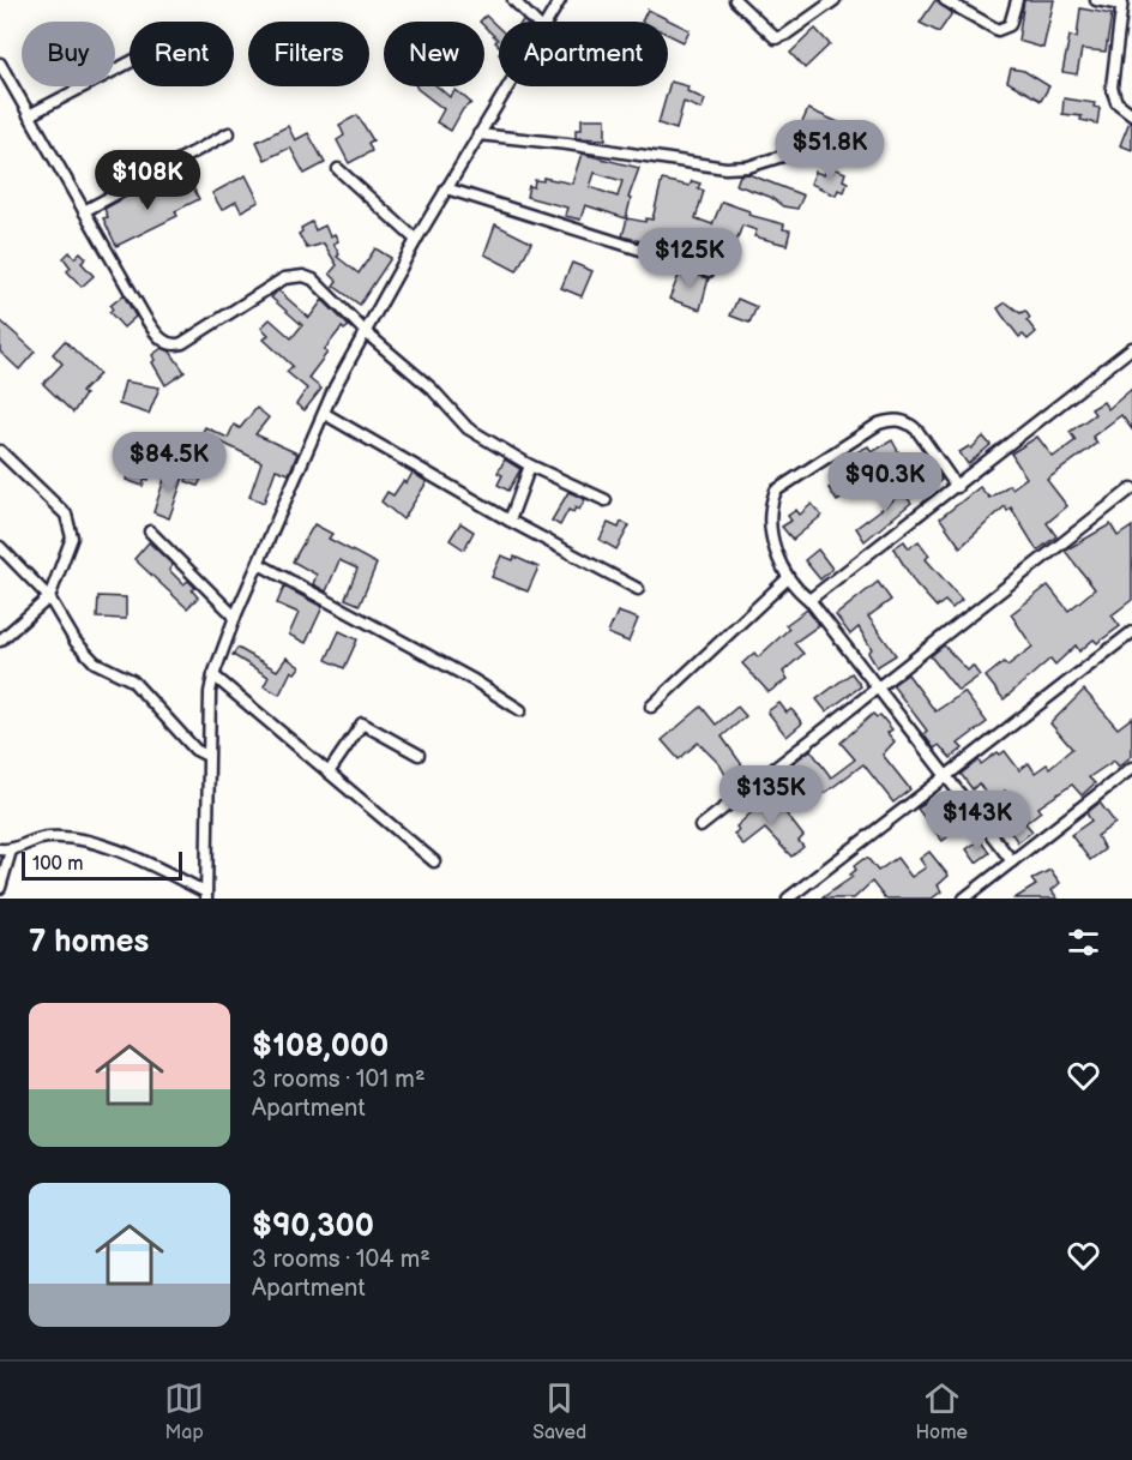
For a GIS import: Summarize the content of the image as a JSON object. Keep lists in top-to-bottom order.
{
  "scale_bar": "100 m",
  "page": {
    "chip": [
      "Buy",
      "Rent",
      "Filters",
      "New",
      "Apartment"
    ],
    "price": [
      "$51.8K",
      "$108K",
      "$125K",
      "$84.5K",
      "$90.3K",
      "$135K",
      "$143K"
    ],
    "scale": "100 m",
    "heading": "7 homes",
    "list": [
      {
        "name": "$108,000",
        "note": "3 rooms · 101 m² · Apartment"
      },
      {
        "name": "$90,300",
        "note": "3 rooms · 104 m² · Apartment"
      }
    ],
    "tabs": ["Map", "Saved", "Home"]
  }
}
